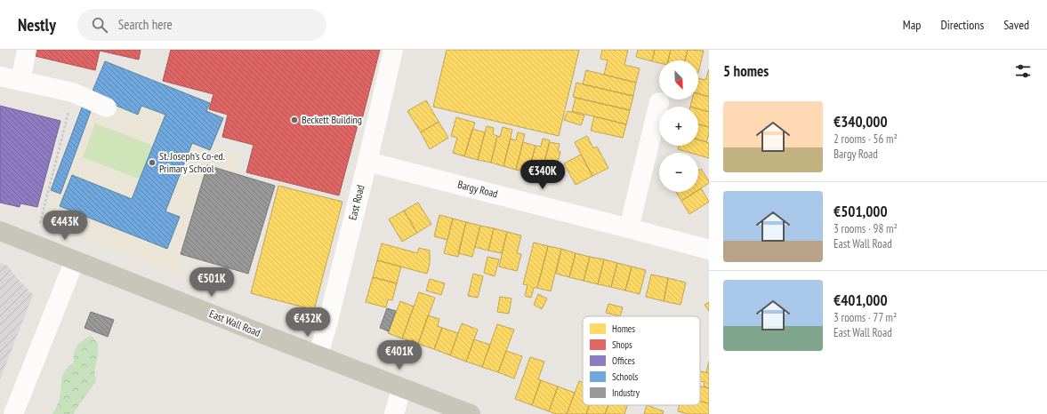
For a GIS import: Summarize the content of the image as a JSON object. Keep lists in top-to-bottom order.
{
  "streets": {
    "main road": ["East Wall Road"],
    "street": ["Bargy Road", "East Road"]
  },
  "crossings": [
    ["Bargy Road", "East Road"],
    ["East Road", "East Wall Road"]
  ],
  "places": ["Beckett Building", "St. Joseph’s Co-ed. Primary School"],
  "legend": [
    "Homes",
    "Shops",
    "Offices",
    "Schools",
    "Industry"
  ],
  "north": "bottom right",
  "page": {
    "header": "Nestly",
    "search": "Search here",
    "nav": ["Map", "Directions", "Saved"],
    "heading": "5 homes",
    "map_buttons": ["+", "−"],
    "list": [
      {
        "name": "€340,000",
        "note": "2 rooms · 56 m² · Bargy Road"
      },
      {
        "name": "€501,000",
        "note": "3 rooms · 98 m² · East Wall Road"
      },
      {
        "name": "€401,000",
        "note": "3 rooms · 77 m² · East Wall Road"
      }
    ],
    "price": [
      "€340K",
      "€443K",
      "€501K",
      "€432K",
      "€401K"
    ]
  }
}
